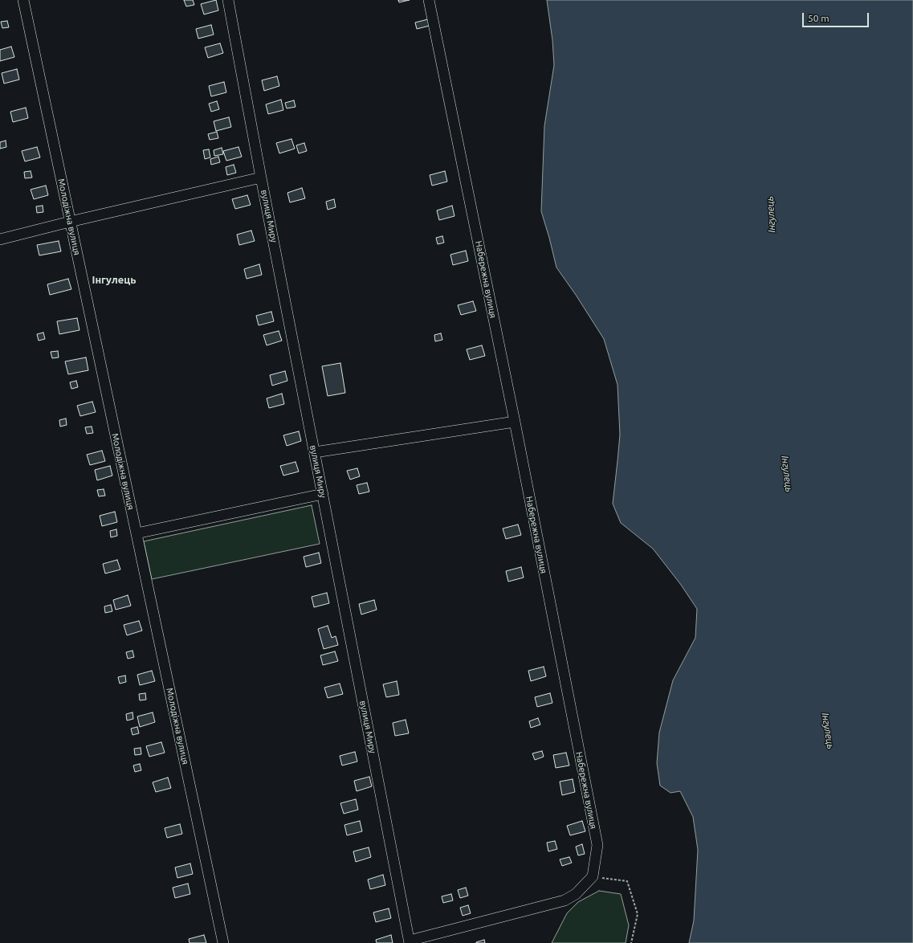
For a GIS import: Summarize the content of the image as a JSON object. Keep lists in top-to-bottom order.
{
  "streets": {
    "street": ["вулиця Миру", "Молодіжна вулиця", "Набережна вулиця"]
  },
  "districts": ["Інгулець"],
  "water": ["Інгулець"],
  "scale_bar": "50 m"
}
